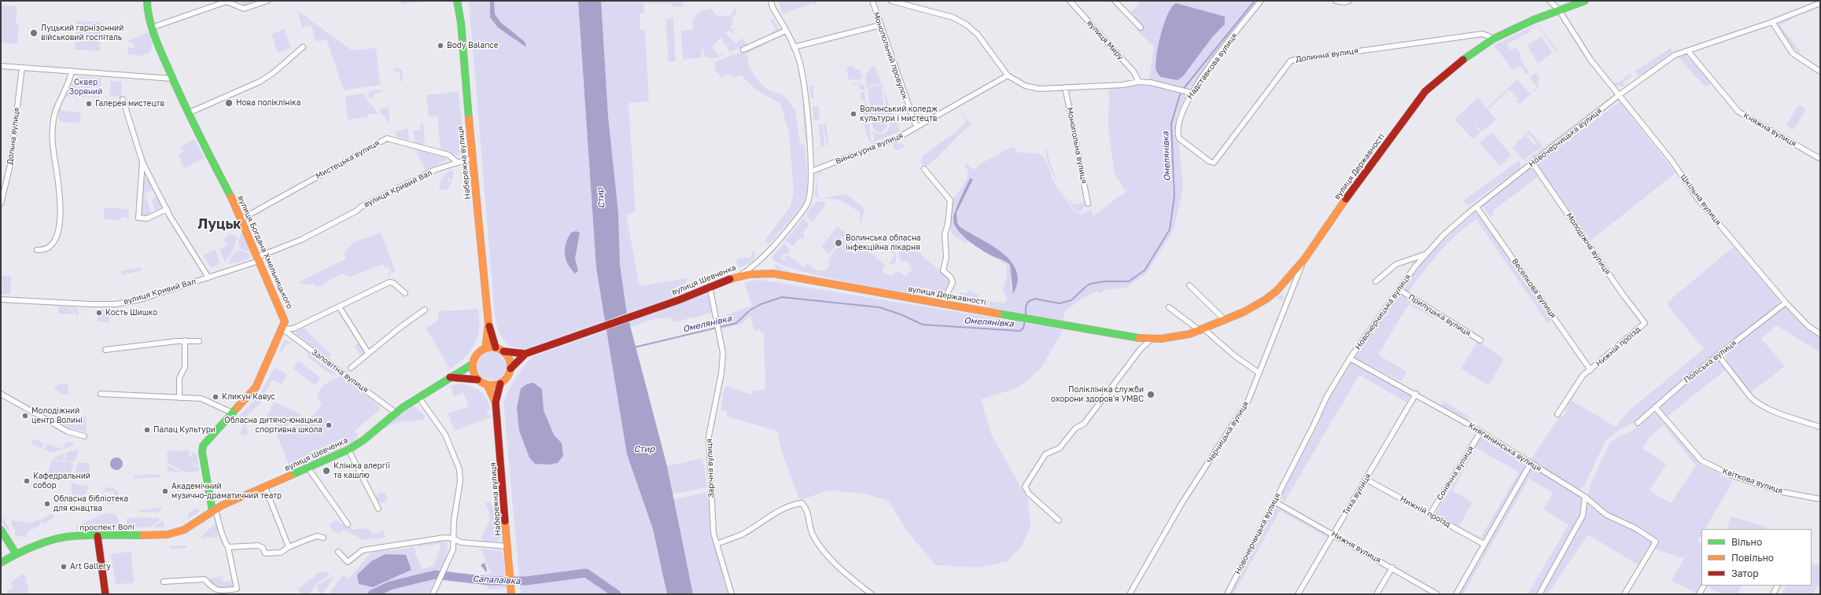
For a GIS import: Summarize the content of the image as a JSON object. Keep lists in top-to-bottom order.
{
  "streets": {
    "main road": [
      "Набережна вулиця",
      "вулиця Державності",
      "вулиця Богдана Хмельницького",
      "вулиця Шевченка",
      "проспект Волі"
    ],
    "street": [
      "вулиця Миру",
      "Долинна вулиця",
      "Монопольний провулок",
      "Надставкова вулиця",
      "Княжна вулиця",
      "Дольна вулиця",
      "Новочерчицька вулиця",
      "Монопольна вулиця",
      "Винокурна вулиця",
      "Мистецька вулиця",
      "вулиця Кривий Вал",
      "Шкільна вулиця",
      "Молодіжна вулиця",
      "Веселкова вулиця",
      "Прилуцька вулиця",
      "Нижній проїзд",
      "Поліська вулиця",
      "Заповітна вулиця",
      "Черчицька вулиця",
      "Княгининська вулиця",
      "Зарічна вулиця",
      "Сонячна вулиця",
      "Квіткова вулиця",
      "Тиха вулиця",
      "Нижня вулиця"
    ]
  },
  "crossings": [
    ["Долинна вулиця", "Надставкова вулиця"],
    ["Долинна вулиця", "вулиця Державності"],
    ["Монопольний провулок", "Винокурна вулиця"],
    ["Княжна вулиця", "Новочерчицька вулиця"],
    ["Новочерчицька вулиця", "Шкільна вулиця"],
    ["Новочерчицька вулиця", "Молодіжна вулиця"],
    ["Новочерчицька вулиця", "Веселкова вулиця"],
    ["Новочерчицька вулиця", "Прилуцька вулиця"],
    ["Новочерчицька вулиця", "Княгининська вулиця"],
    ["Новочерчицька вулиця", "Нижня вулиця"],
    ["Винокурна вулиця", "вулиця Шевченка"],
    ["Мистецька вулиця", "вулиця Кривий Вал"],
    ["Мистецька вулиця", "вулиця Богдана Хмельницького"],
    ["Набережна вулиця", "вулиця Кривий Вал"],
    ["Набережна вулиця", "вулиця Шевченка"],
    ["вулиця Державності", "вулиця Шевченка"],
    ["вулиця Державності", "Черчицька вулиця"],
    ["вулиця Кривий Вал", "вулиця Богдана Хмельницького"],
    ["Шкільна вулиця", "Поліська вулиця"],
    ["Молодіжна вулиця", "Нижній проїзд"],
    ["вулиця Богдана Хмельницького", "вулиця Шевченка"],
    ["вулиця Богдана Хмельницького", "Заповітна вулиця"],
    ["вулиця Богдана Хмельницького", "проспект Волі"],
    ["вулиця Шевченка", "Заповітна вулиця"],
    ["вулиця Шевченка", "Зарічна вулиця"],
    ["вулиця Шевченка", "проспект Волі"],
    ["Веселкова вулиця", "Нижній проїзд"],
    ["Нижній проїзд", "Сонячна вулиця"],
    ["Нижній проїзд", "Тиха вулиця"],
    ["Поліська вулиця", "Квіткова вулиця"],
    ["Княгининська вулиця", "Сонячна вулиця"],
    ["Княгининська вулиця", "Тиха вулиця"],
    ["Тиха вулиця", "Нижня вулиця"]
  ],
  "districts": ["Луцьк"],
  "water": ["Омелянівка", "Стир", "Сапалаївка"],
  "parks": ["Сквер Зоряний"],
  "places": [
    "Луцький гарнізонний військовий госпіталь",
    "Body Balance",
    "Нова поліклініка",
    "Галерея мистецтв",
    "Волинський коледж культури і мистецтв",
    "Волинська обласна інфекційна лікарня",
    "Кость Шишко",
    "Поліклініка служби охорони здоров'я УМВС",
    "Кликун Кавус",
    "Молодіжний центр Волині",
    "Обласна дитячо-юнацька спортивна школа",
    "Палац Культури",
    "Клініка алергії та кашлю",
    "Кафедральний собор",
    "Академічний музично-драматичний театр",
    "Обласна бібліотека для юнацтва",
    "Art Gallery"
  ],
  "legend": ["Вільно", "Повільно", "Затор"]
}
